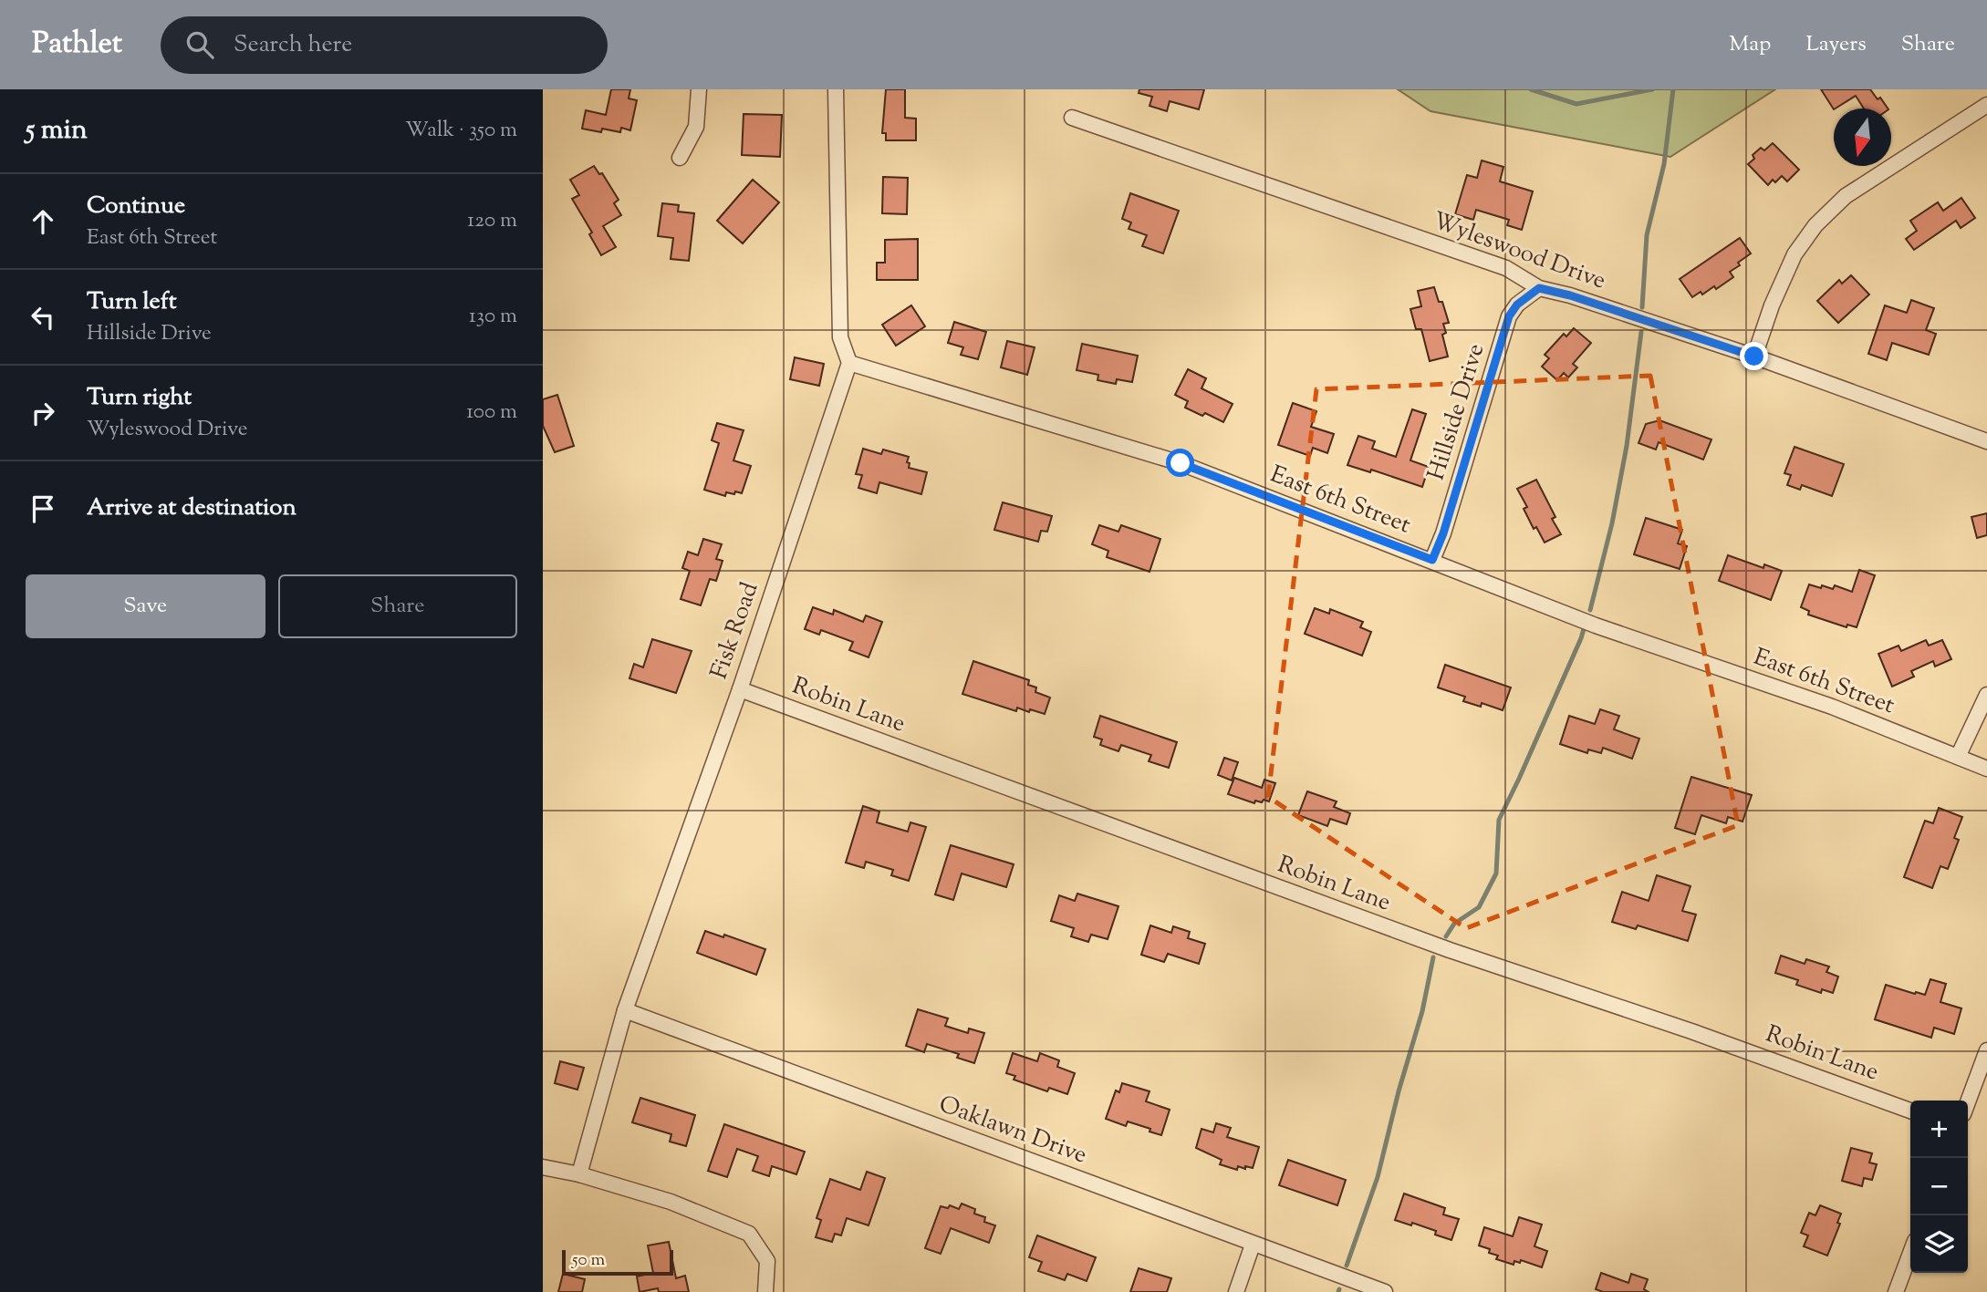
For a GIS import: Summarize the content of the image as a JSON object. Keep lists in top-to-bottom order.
{
  "streets": {
    "street": [
      "Wyleswood Drive",
      "Hillside Drive",
      "East 6th Street",
      "Fisk Road",
      "Robin Lane",
      "Oaklawn Drive"
    ]
  },
  "crossings": [
    ["Wyleswood Drive", "Hillside Drive"],
    ["Hillside Drive", "East 6th Street"],
    ["East 6th Street", "Fisk Road"],
    ["Fisk Road", "Robin Lane"],
    ["Fisk Road", "Oaklawn Drive"]
  ],
  "scale_bar": "50 m",
  "north": "bottom",
  "page": {
    "header": "Pathlet",
    "search": "Search here",
    "nav": ["Map", "Layers", "Share"],
    "heading": ["5 min", "Walk · 350 m"],
    "list": [
      ["Continue", "East 6th Street", "120 m"],
      ["Turn left", "Hillside Drive", "130 m"],
      ["Turn right", "Wyleswood Drive", "100 m"],
      "Arrive at destination"
    ],
    "buttons": ["Save", "Share"],
    "map_buttons": ["+", "−"],
    "scale": "50 m"
  }
}
